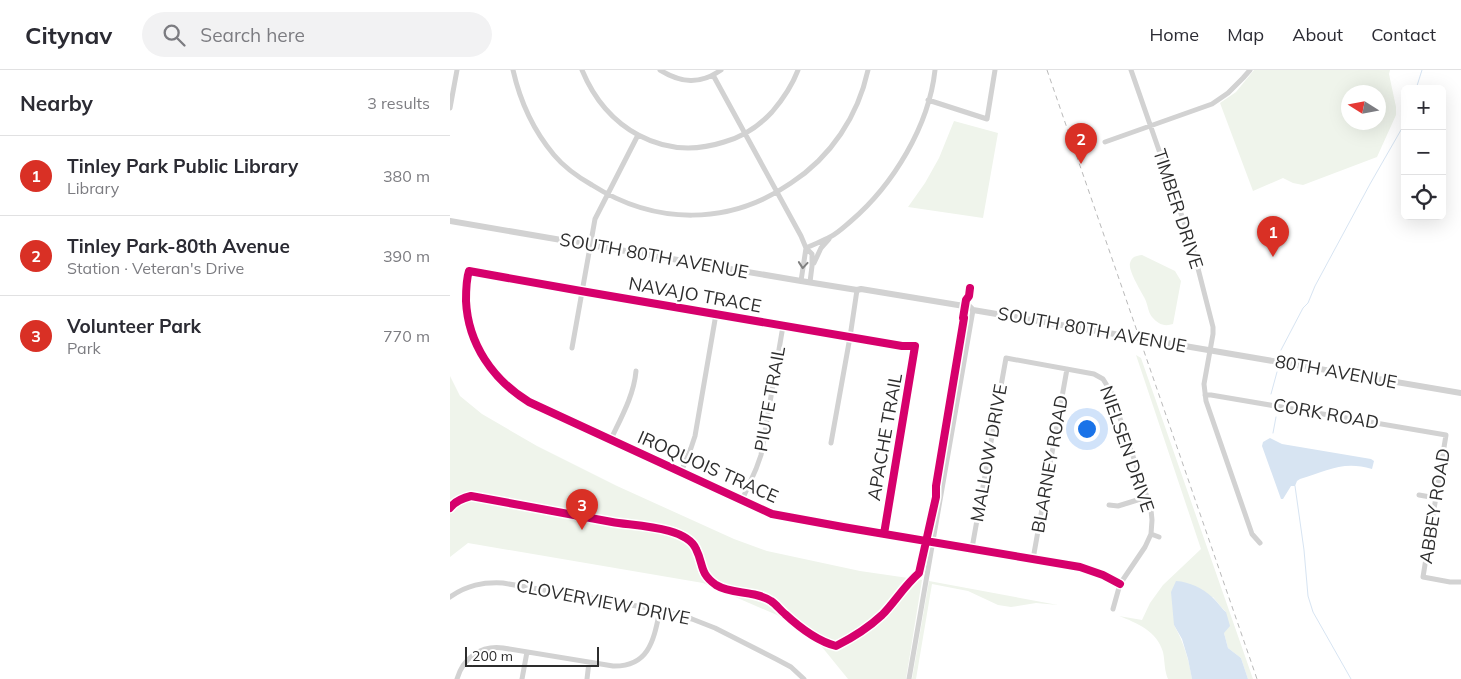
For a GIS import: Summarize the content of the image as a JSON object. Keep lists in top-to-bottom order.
{
  "streets": {
    "street": [
      "TIMBER DRIVE",
      "SOUTH 80TH AVENUE",
      "NAVAJO TRACE",
      "80TH AVENUE",
      "PIUTE TRAIL",
      "CORK ROAD",
      "APACHE TRAIL",
      "NIELSEN DRIVE",
      "MALLOW DRIVE",
      "BLARNEY ROAD",
      "IROQUOIS TRACE",
      "ABBEY ROAD",
      "CLOVERVIEW DRIVE"
    ]
  },
  "crossings": [
    ["TIMBER DRIVE", "SOUTH 80TH AVENUE"],
    ["TIMBER DRIVE", "80TH AVENUE"],
    ["TIMBER DRIVE", "CORK ROAD"],
    ["SOUTH 80TH AVENUE", "80TH AVENUE"],
    ["NAVAJO TRACE", "PIUTE TRAIL"],
    ["NAVAJO TRACE", "APACHE TRAIL"],
    ["NAVAJO TRACE", "IROQUOIS TRACE"],
    ["PIUTE TRAIL", "IROQUOIS TRACE"],
    ["CORK ROAD", "ABBEY ROAD"],
    ["APACHE TRAIL", "IROQUOIS TRACE"],
    ["NIELSEN DRIVE", "MALLOW DRIVE"],
    ["NIELSEN DRIVE", "BLARNEY ROAD"],
    ["NIELSEN DRIVE", "IROQUOIS TRACE"],
    ["MALLOW DRIVE", "IROQUOIS TRACE"],
    ["BLARNEY ROAD", "IROQUOIS TRACE"]
  ],
  "scale_bar": "200 m",
  "north": "left",
  "page": {
    "header": "Citynav",
    "search": "Search here",
    "nav": [
      "Home",
      "Map",
      "About",
      "Contact"
    ],
    "heading": ["Nearby", "3 results"],
    "map_buttons": ["+", "−"],
    "pins": ["2", "1", "3"],
    "list": [
      {
        "mark": "1",
        "name": "Tinley Park Public Library",
        "note": "Library",
        "value": "380 m"
      },
      {
        "mark": "2",
        "name": "Tinley Park-80th Avenue",
        "note": "Station · Veteran's Drive",
        "value": "390 m"
      },
      {
        "mark": "3",
        "name": "Volunteer Park",
        "note": "Park",
        "value": "770 m"
      }
    ],
    "scale": "200 m"
  }
}
